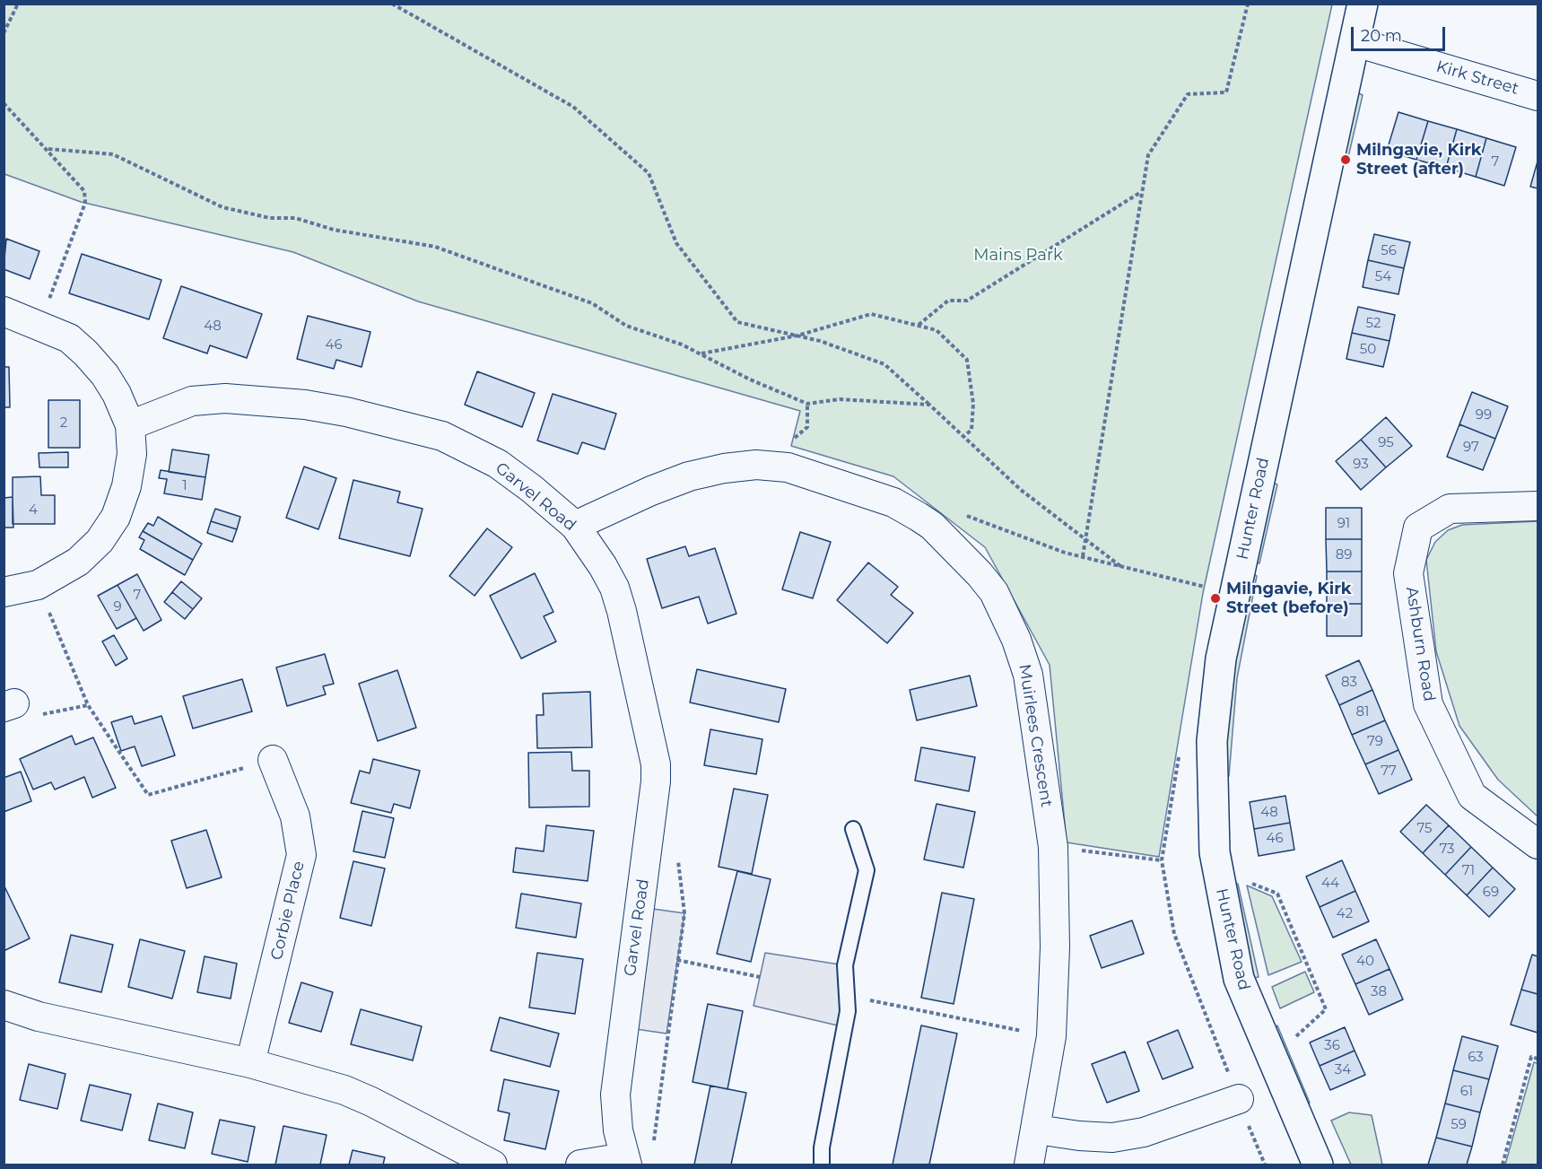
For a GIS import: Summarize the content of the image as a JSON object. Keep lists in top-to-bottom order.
{
  "streets": {
    "street": [
      "Kirk Street",
      "Garvel Road",
      "Hunter Road",
      "Ashburn Road",
      "Muirlees Crescent",
      "Corbie Place"
    ]
  },
  "crossings": [
    ["Kirk Street", "Hunter Road"],
    ["Garvel Road", "Muirlees Crescent"]
  ],
  "parks": ["Mains Park"],
  "places": ["Milngavie, Kirk Street (after)", "Milngavie, Kirk Street (before)"],
  "house_numbers": [
    "7",
    "56",
    "54",
    "52",
    "48",
    "46",
    "50",
    "99",
    "2",
    "95",
    "97",
    "93",
    "1",
    "4",
    "91",
    "89",
    "7",
    "9",
    "83",
    "81",
    "79",
    "77",
    "48",
    "75",
    "46",
    "73",
    "71",
    "44",
    "69",
    "42",
    "40",
    "38",
    "36",
    "63",
    "34",
    "61",
    "59"
  ],
  "scale_bar": "20 m"
}
